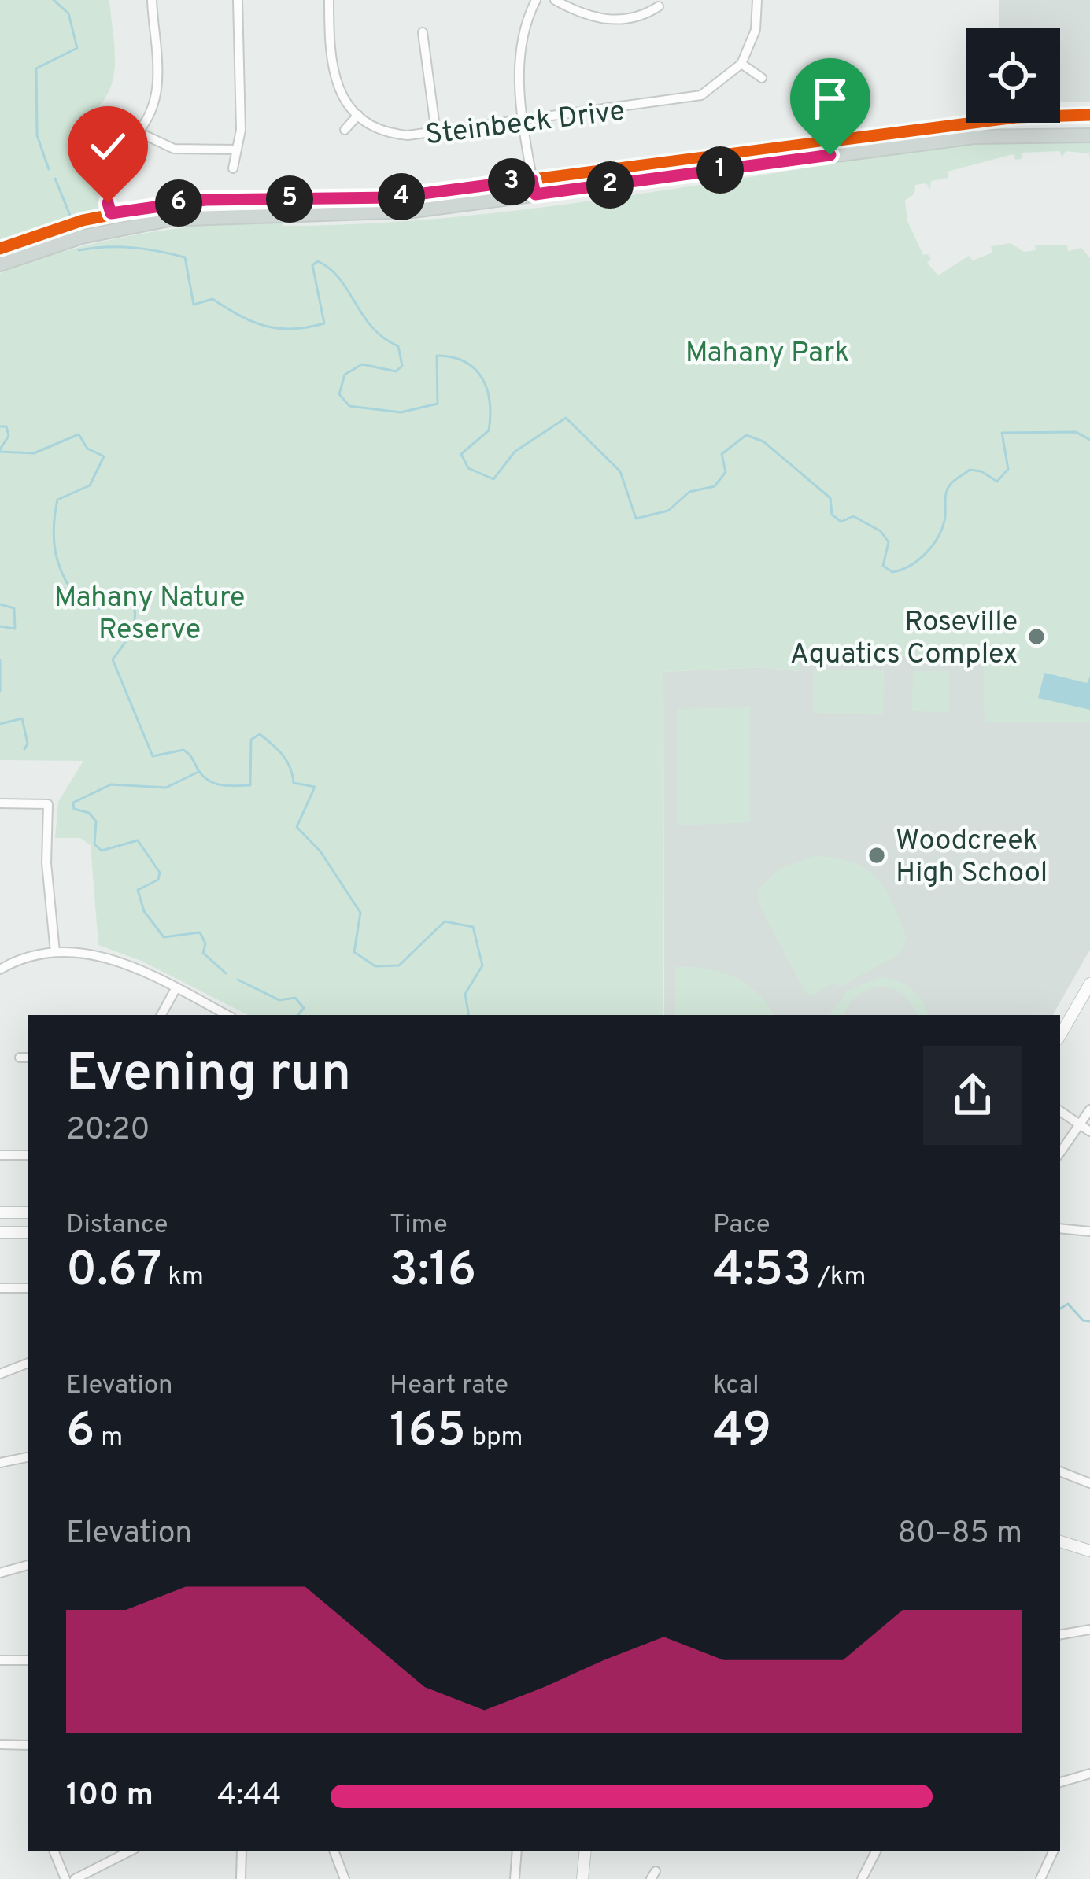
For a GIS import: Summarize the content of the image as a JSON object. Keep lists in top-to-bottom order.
{
  "streets": {
    "street": ["Steinbeck Drive"]
  },
  "parks": ["Mahany Park", "Mahany Nature Reserve"],
  "places": ["Roseville Aquatics Complex", "Woodcreek High School"],
  "page": {
    "pins": [
      "1",
      "3",
      "2",
      "4",
      "5",
      "6"
    ],
    "heading": ["Evening run", "20:20"],
    "stats": [
      ["Distance", "0.67 km"],
      ["Time", "3:16"],
      ["Pace", "4:53 /km"],
      ["Elevation", "6 m"],
      ["Heart rate", "165 bpm"],
      ["kcal", "49"]
    ],
    "chart": ["Elevation", "80–85 m"],
    "list": [
      {
        "name": "100 m",
        "note": "4:44"
      }
    ]
  }
}
